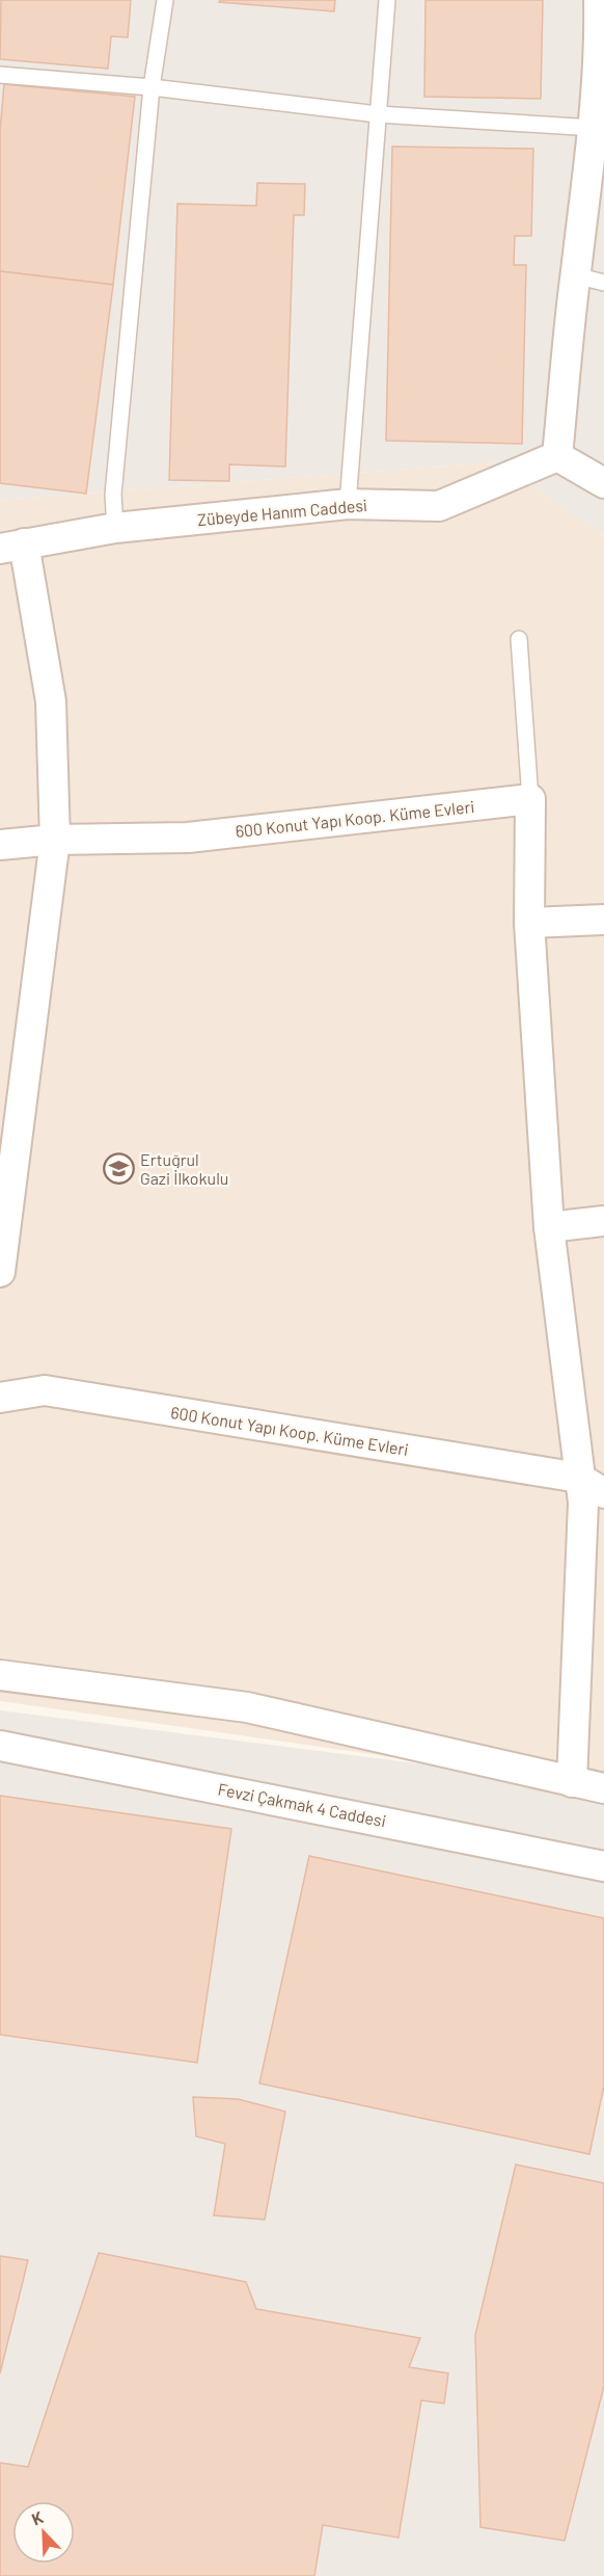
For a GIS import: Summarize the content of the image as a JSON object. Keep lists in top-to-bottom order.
{
  "streets": {
    "street": ["Zübeyde Hanım Caddesi", "600 Konut Yapı Koop. Küme Evleri", "Fevzi Çakmak 4 Caddesi"]
  },
  "places": {
    "school or university": ["Ertuğrul Gazi İlkokulu"]
  },
  "north": "top left"
}
